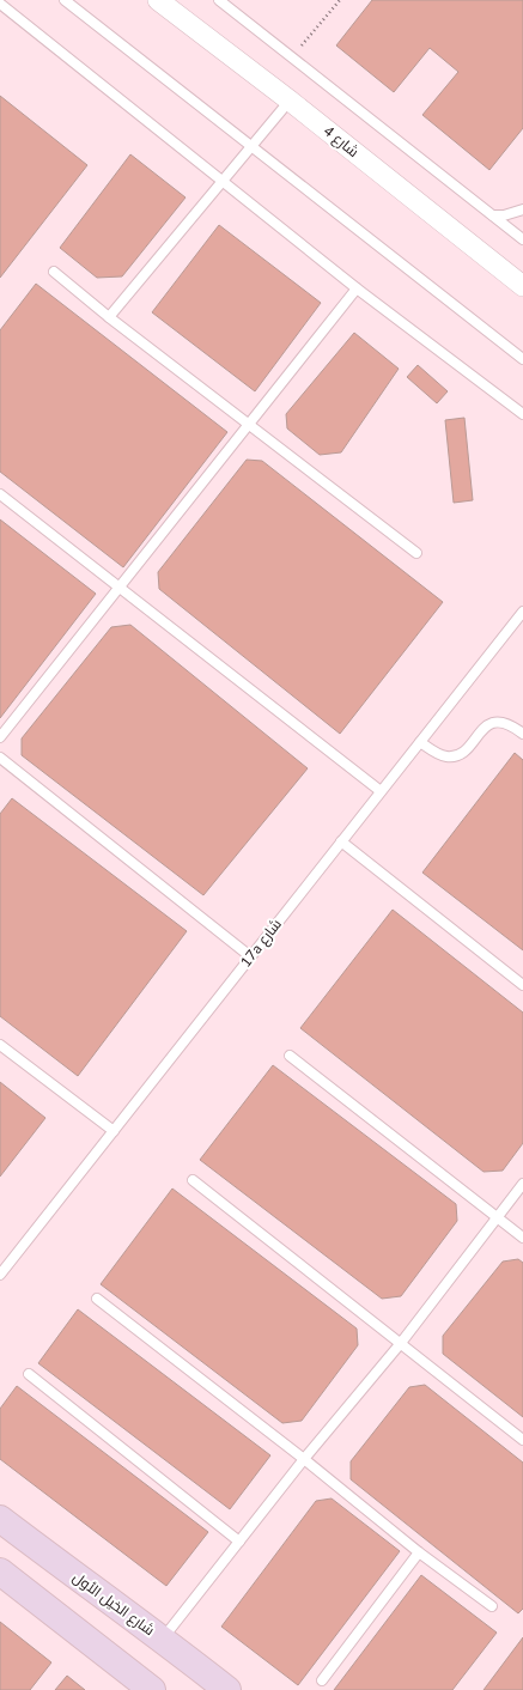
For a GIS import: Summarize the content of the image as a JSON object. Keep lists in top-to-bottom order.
{
  "streets": {
    "main road": ["شارع الخيل الأول"],
    "street": ["شارع 4"],
    "lane": ["17a شارع"]
  }
}
